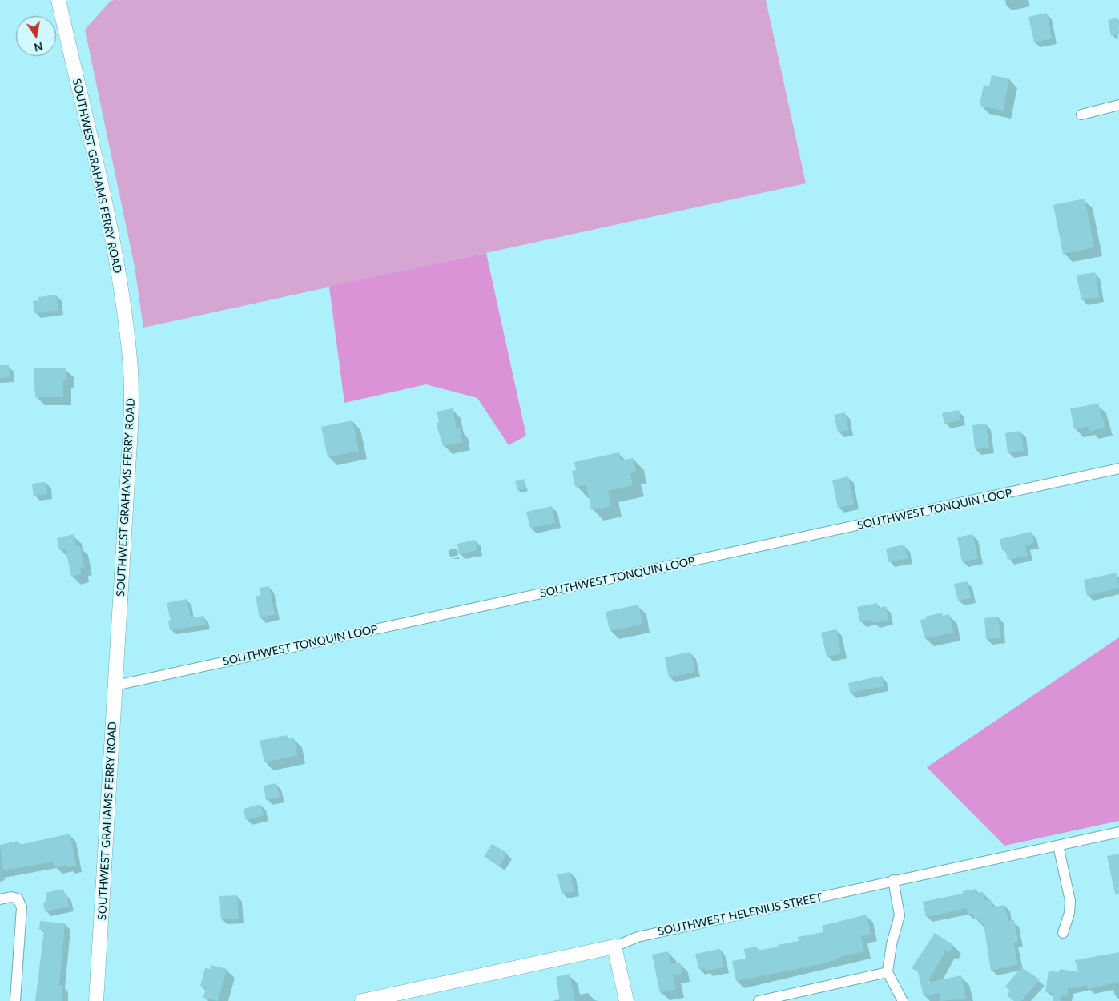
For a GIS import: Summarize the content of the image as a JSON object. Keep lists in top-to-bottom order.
{
  "streets": {
    "street": ["SOUTHWEST GRAHAMS FERRY ROAD", "SOUTHWEST TONQUIN LOOP", "SOUTHWEST HELENIUS STREET"]
  },
  "crossings": [
    ["SOUTHWEST GRAHAMS FERRY ROAD", "SOUTHWEST TONQUIN LOOP"]
  ],
  "north": "bottom"
}
